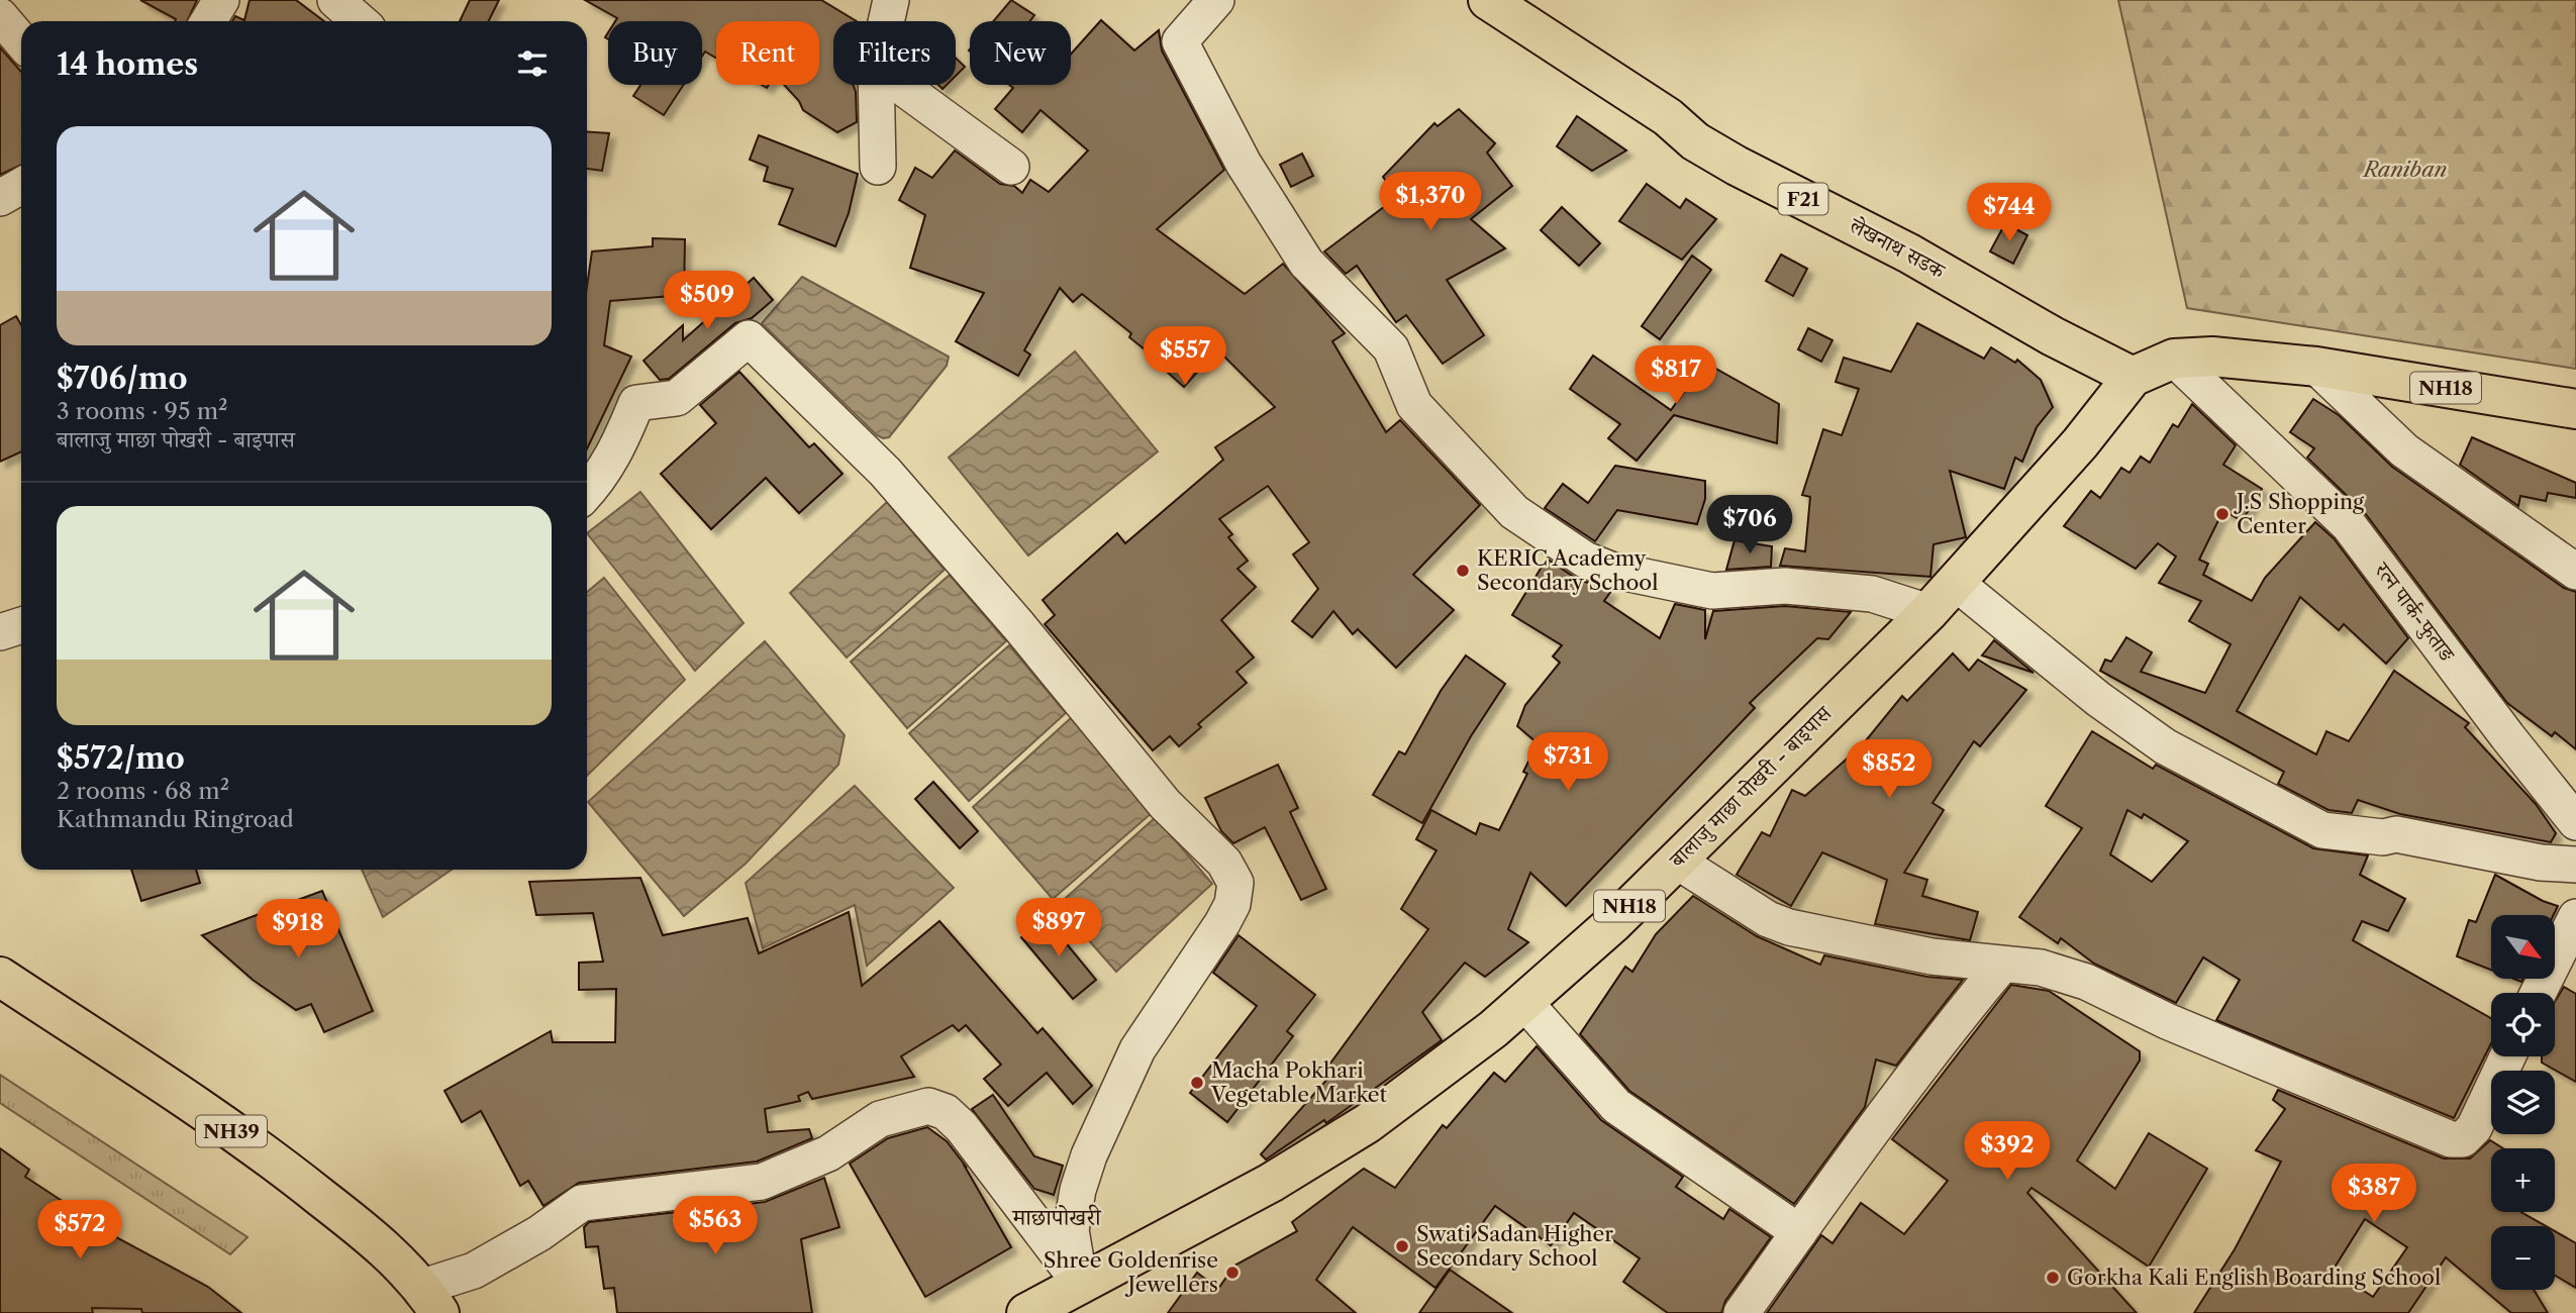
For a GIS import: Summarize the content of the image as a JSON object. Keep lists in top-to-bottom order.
{
  "streets": {
    "main road": [
      "F21",
      "लेखनाथ सडक",
      "NH18",
      "बालाजु माछा पोखरी - बाइपास",
      "NH39"
    ],
    "street": ["रत्न पार्क-फुताङ"]
  },
  "crossings": [
    ["लेखनाथ सडक", "NH18"],
    ["लेखनाथ सडक", "बालाजु माछा पोखरी - बाइपास"],
    ["NH18", "रत्न पार्क-फुताङ"],
    ["NH18", "बालाजु माछा पोखरी - बाइपास"]
  ],
  "districts": ["माछापोखरी"],
  "parks": ["Raniban"],
  "places": [
    "J.S Shopping Center",
    "KERIC Academy Secondary School",
    "Macha Pokhari Vegetable Market",
    "Swati Sadan Higher Secondary School",
    "Shree Goldenrise Jewellers",
    "Gorkha Kali English Boarding School"
  ],
  "north": "bottom right",
  "page": {
    "chip": [
      "Buy",
      "Rent",
      "Filters",
      "New"
    ],
    "heading": "14 homes",
    "list": [
      {
        "name": "$706/mo",
        "note": "3 rooms · 95 m² · बालाजु माछा पोखरी - बाइपास"
      },
      {
        "name": "$572/mo",
        "note": "2 rooms · 68 m² · Kathmandu Ringroad"
      }
    ],
    "price": [
      "$1,370",
      "$744",
      "$509",
      "$557",
      "$817",
      "$706",
      "$731",
      "$852",
      "$897",
      "$918",
      "$392",
      "$387",
      "$563",
      "$572"
    ],
    "map_buttons": ["+", "−"]
  }
}
